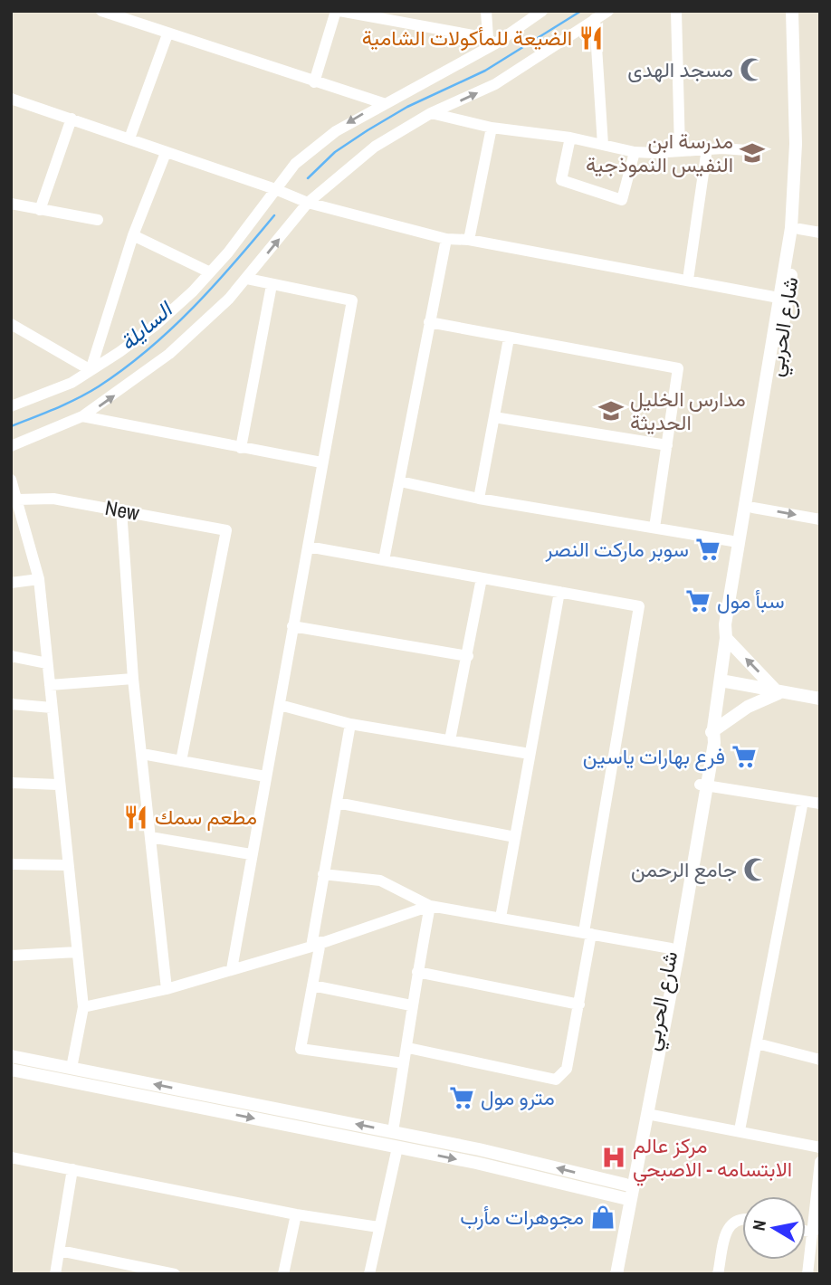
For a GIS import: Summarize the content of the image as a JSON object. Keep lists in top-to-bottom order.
{
  "streets": {
    "street": ["شارع الحربي", "New"]
  },
  "water": ["السايلة"],
  "places": {
    "restaurant": ["الضيعة للمأكولات الشامية", "مطعم سمك"],
    "mosque": ["مسجد الهدى", "جامع الرحمن"],
    "school or university": ["مدرسة ابن النفيس النموذجية", "مدارس الخليل الحديثة"],
    "supermarket": [
      "سوبر ماركت النصر",
      "سبأ مول",
      "فرع بهارات ياسين",
      "مترو مول"
    ],
    "hospital": ["مركز عالم الابتسامه - الاصبحي"],
    "shop": ["مجوهرات مأرب"]
  },
  "north": "left"
}
